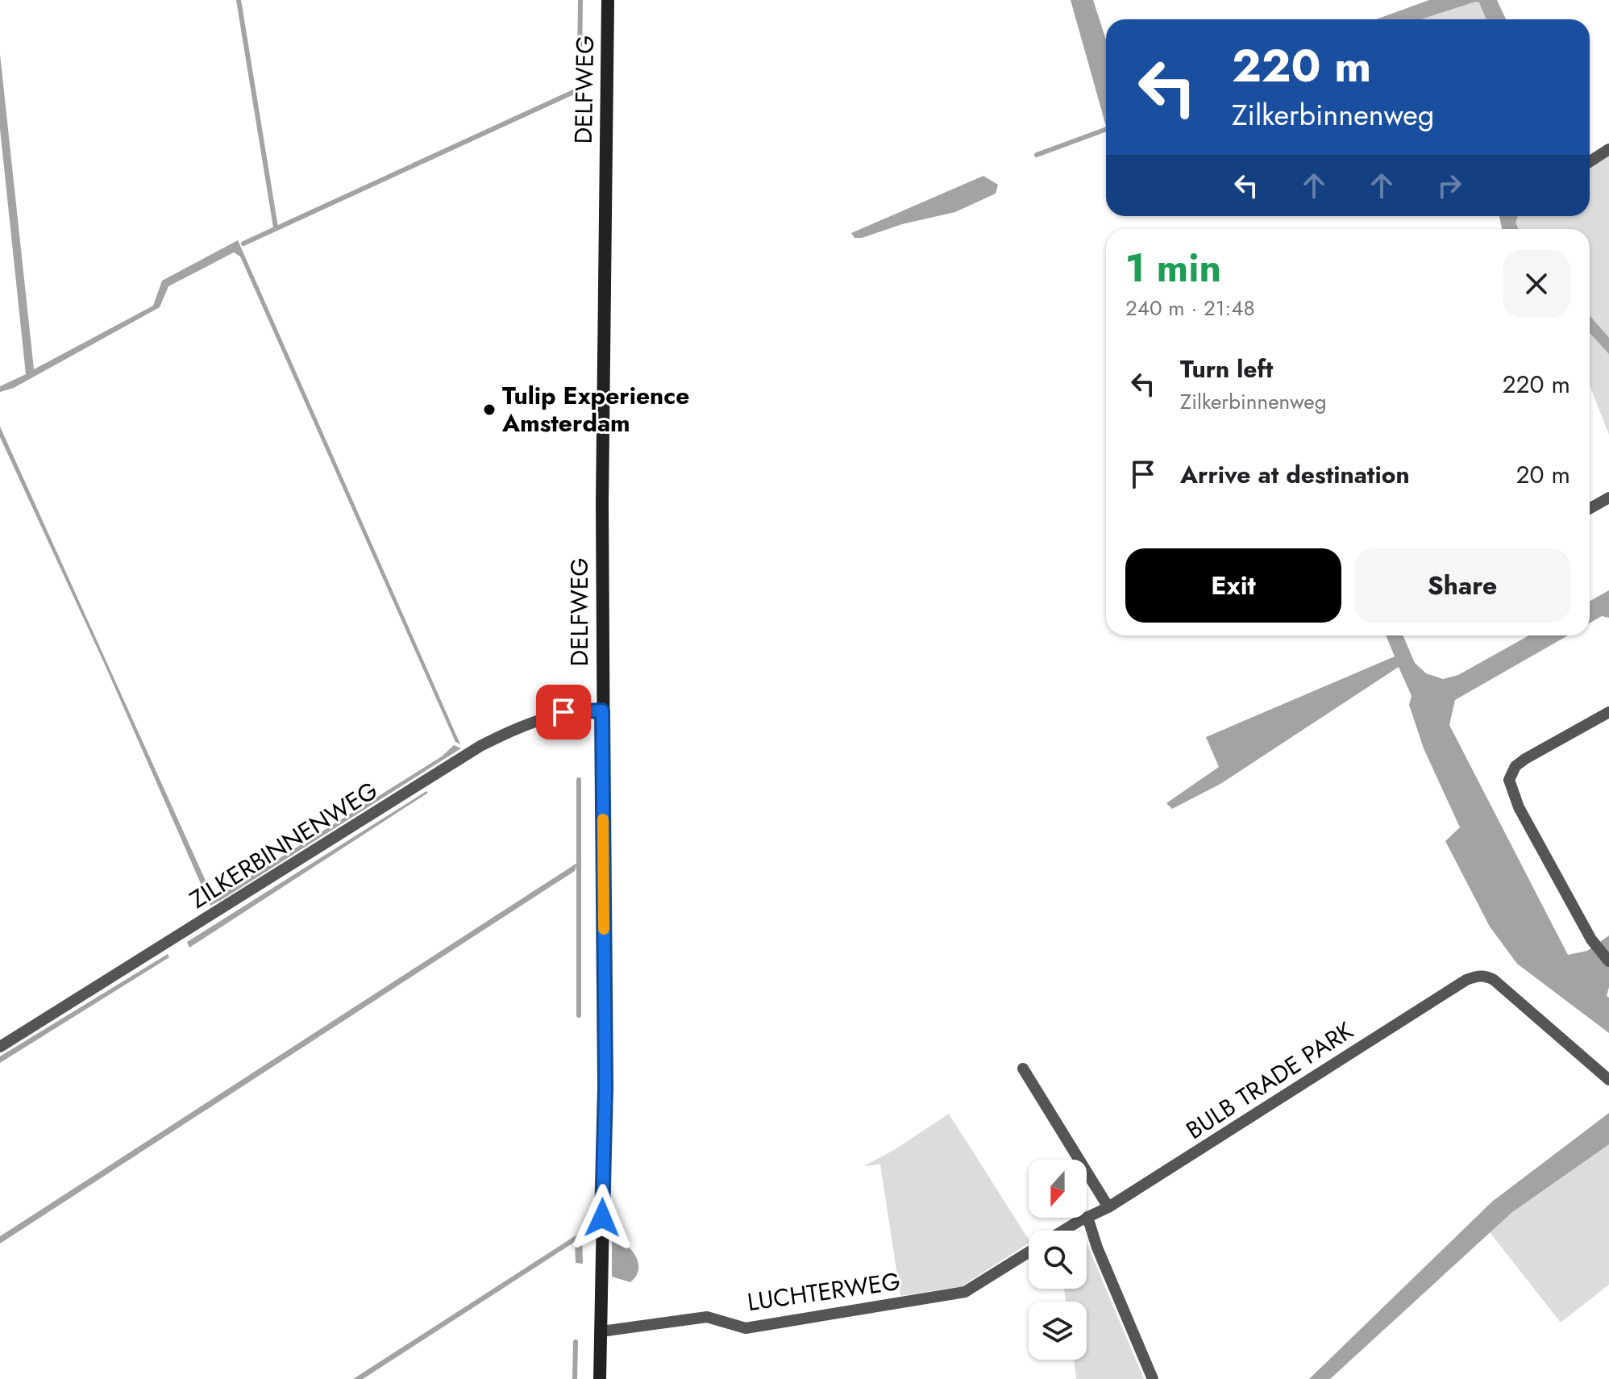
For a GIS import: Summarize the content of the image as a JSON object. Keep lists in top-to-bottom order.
{
  "streets": {
    "main road": ["DELFWEG"],
    "street": ["ZILKERBINNENWEG", "BULB TRADE PARK", "LUCHTERWEG"]
  },
  "crossings": [
    ["DELFWEG", "ZILKERBINNENWEG"],
    ["DELFWEG", "LUCHTERWEG"]
  ],
  "places": ["Tulip Experience Amsterdam"],
  "north": "bottom",
  "page": {
    "turn": ["220 m", "Zilkerbinnenweg"],
    "heading": ["1 min", "240 m · 21:48"],
    "list": [
      {
        "name": "Turn left",
        "note": "Zilkerbinnenweg",
        "value": "220 m"
      },
      {
        "name": "Arrive at destination",
        "value": "20 m"
      }
    ],
    "buttons": ["Exit", "Share"]
  }
}
